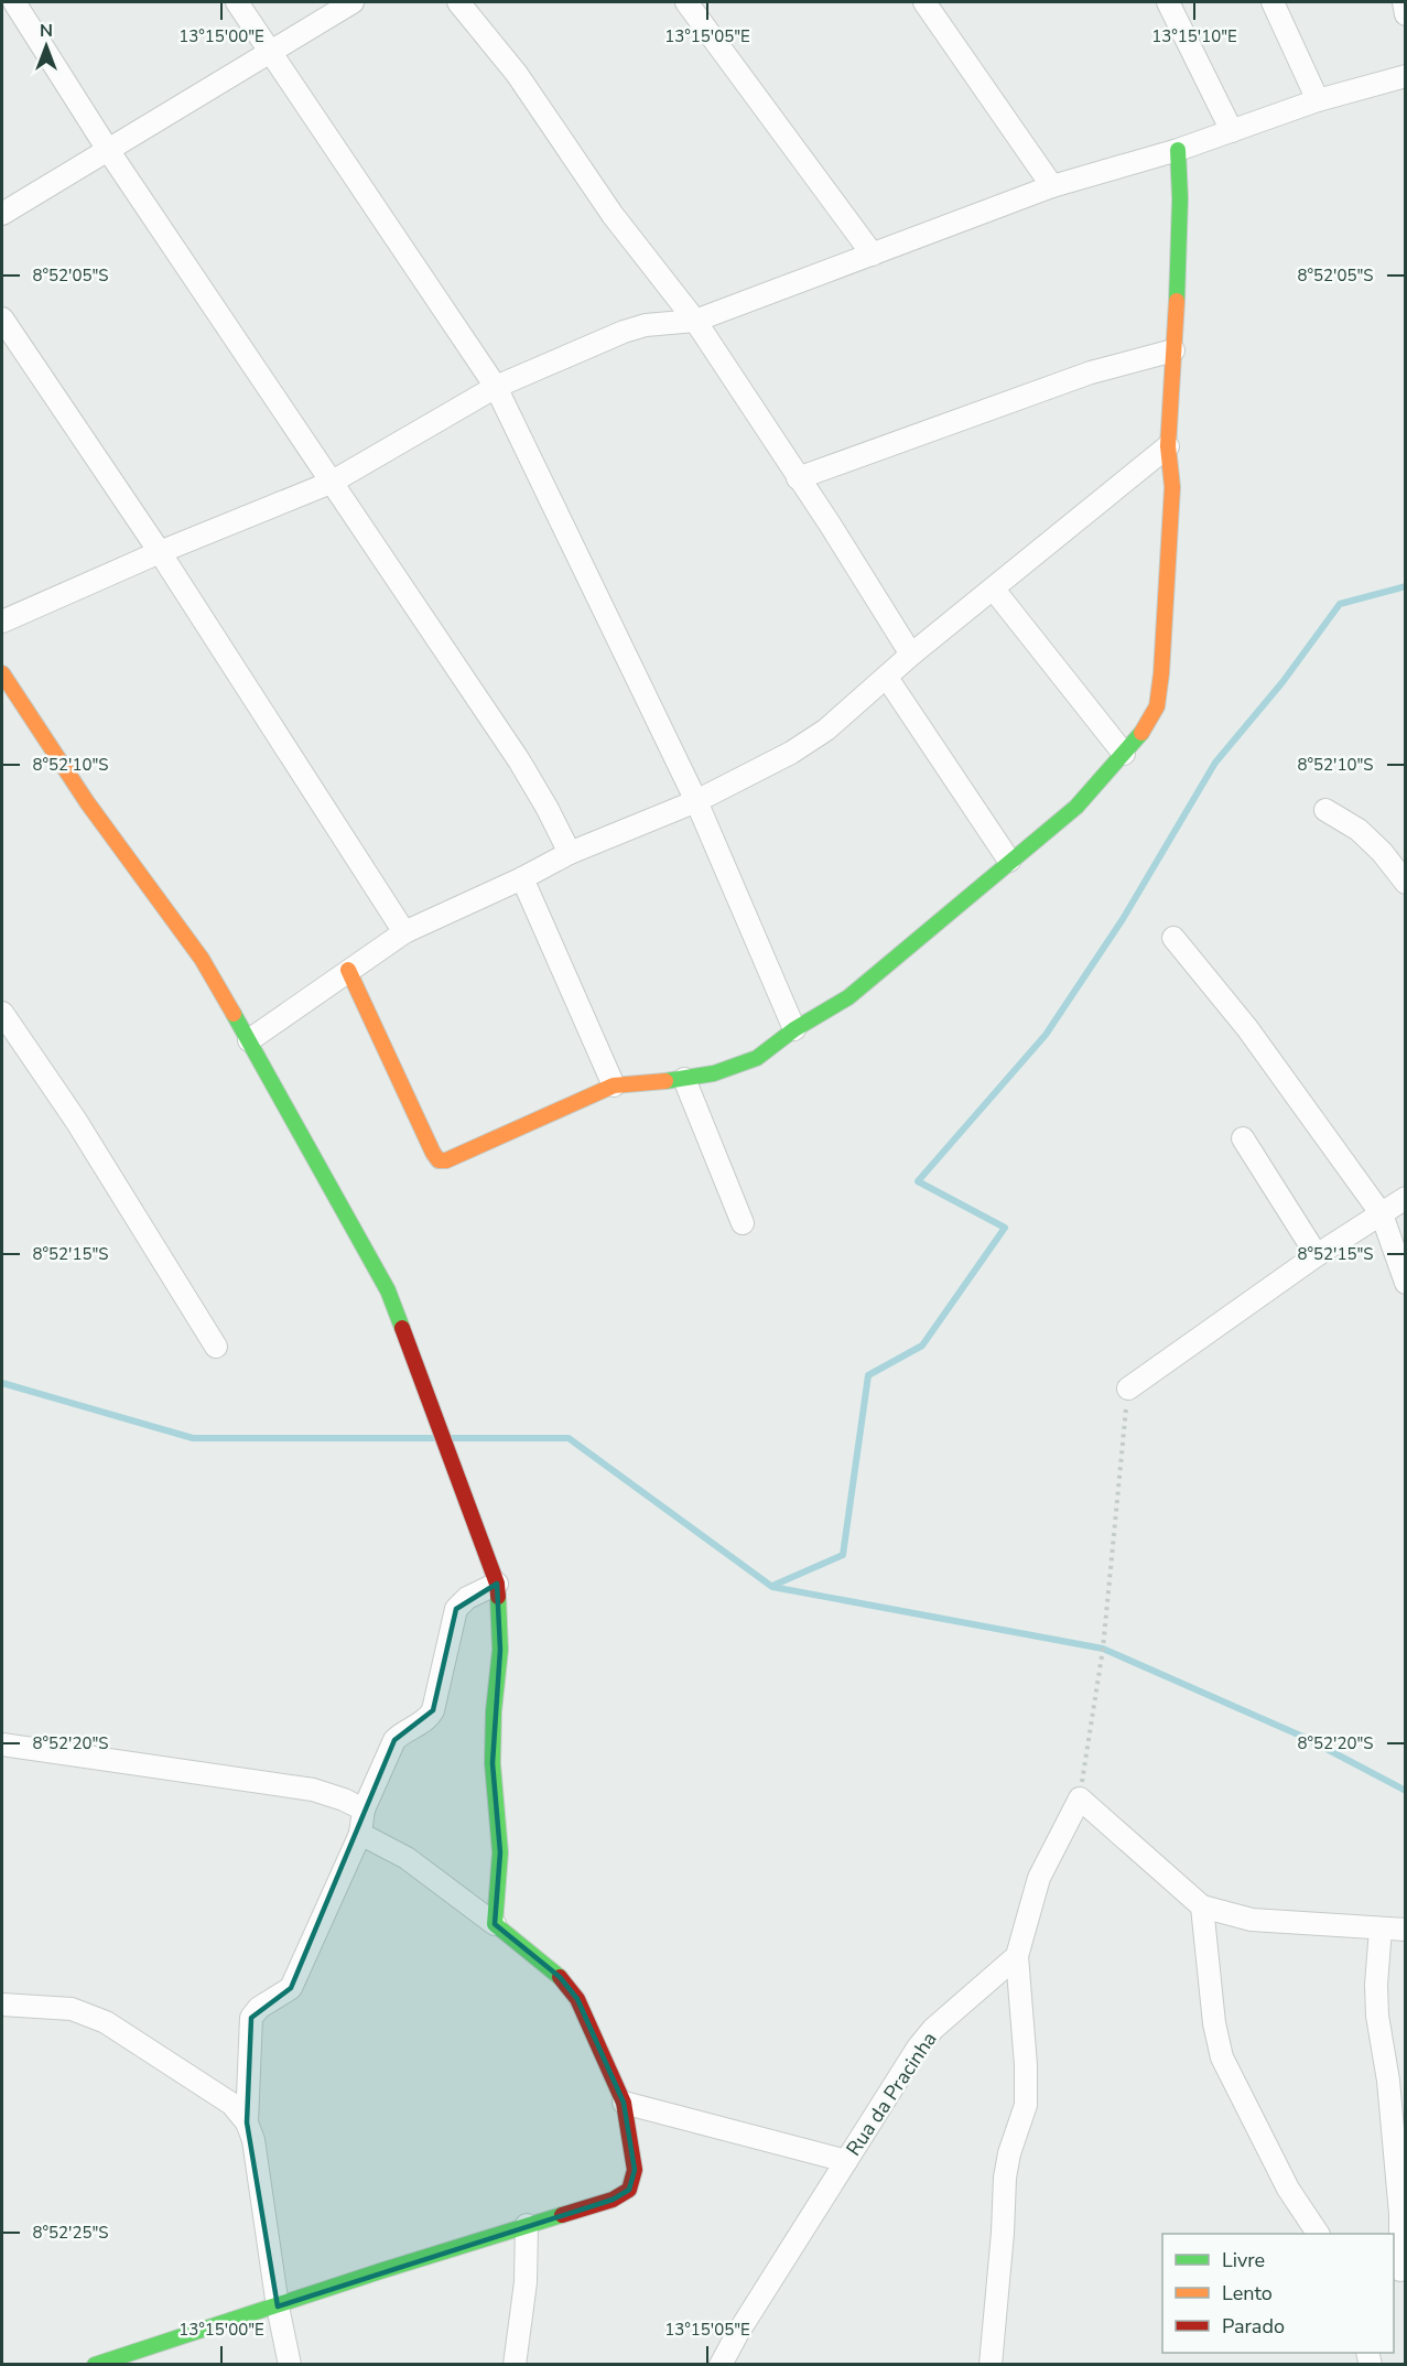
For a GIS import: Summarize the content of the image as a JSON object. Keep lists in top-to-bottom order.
{
  "streets": {
    "street": ["Rua da Pracinha"]
  },
  "legend": ["Livre", "Lento", "Parado"],
  "north": "top",
  "coordinates": [
    "13°15'00\"E",
    "13°15'05\"E",
    "13°15'10\"E",
    "8°52'05\"S",
    "8°52'10\"S",
    "8°52'15\"S",
    "8°52'20\"S",
    "8°52'25\"S"
  ]
}
